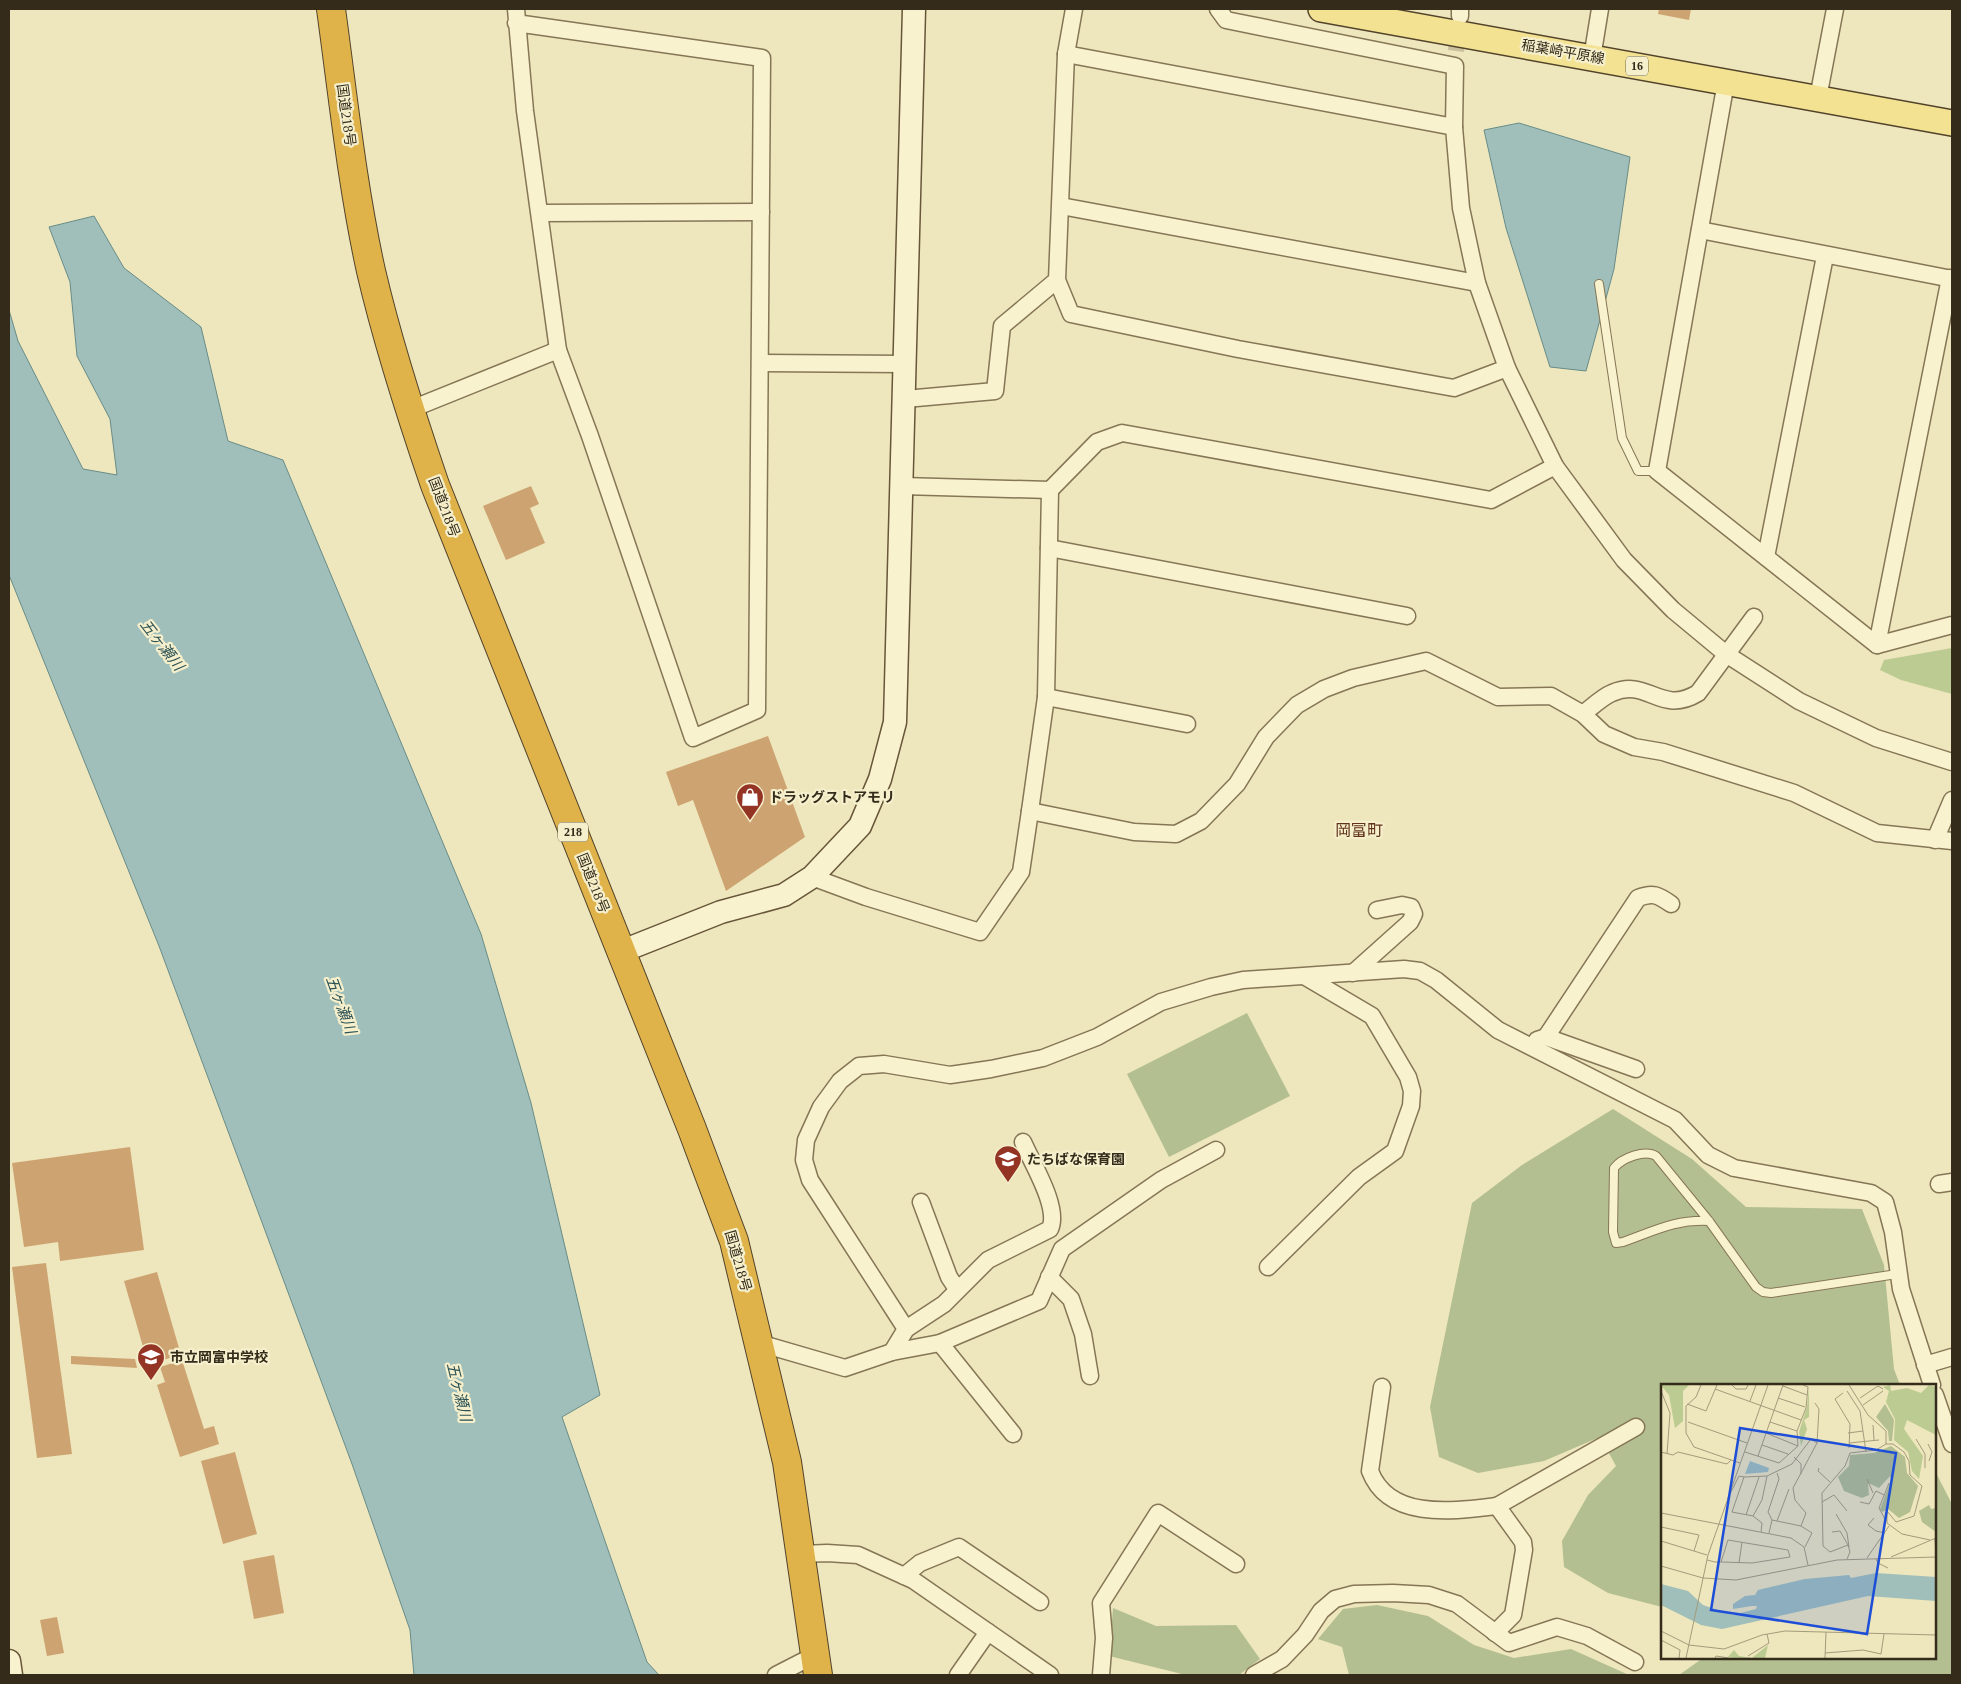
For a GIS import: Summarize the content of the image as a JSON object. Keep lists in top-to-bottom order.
{
  "streets": {
    "highway": ["国道218号", "218"],
    "main road": ["稲葉崎平原線", "16"]
  },
  "districts": ["岡富町"],
  "water": ["五ヶ瀬川"],
  "places": {
    "shop": ["ドラッグストアモリ"],
    "school or university": ["たちばな保育園", "市立岡富中学校"]
  }
}
